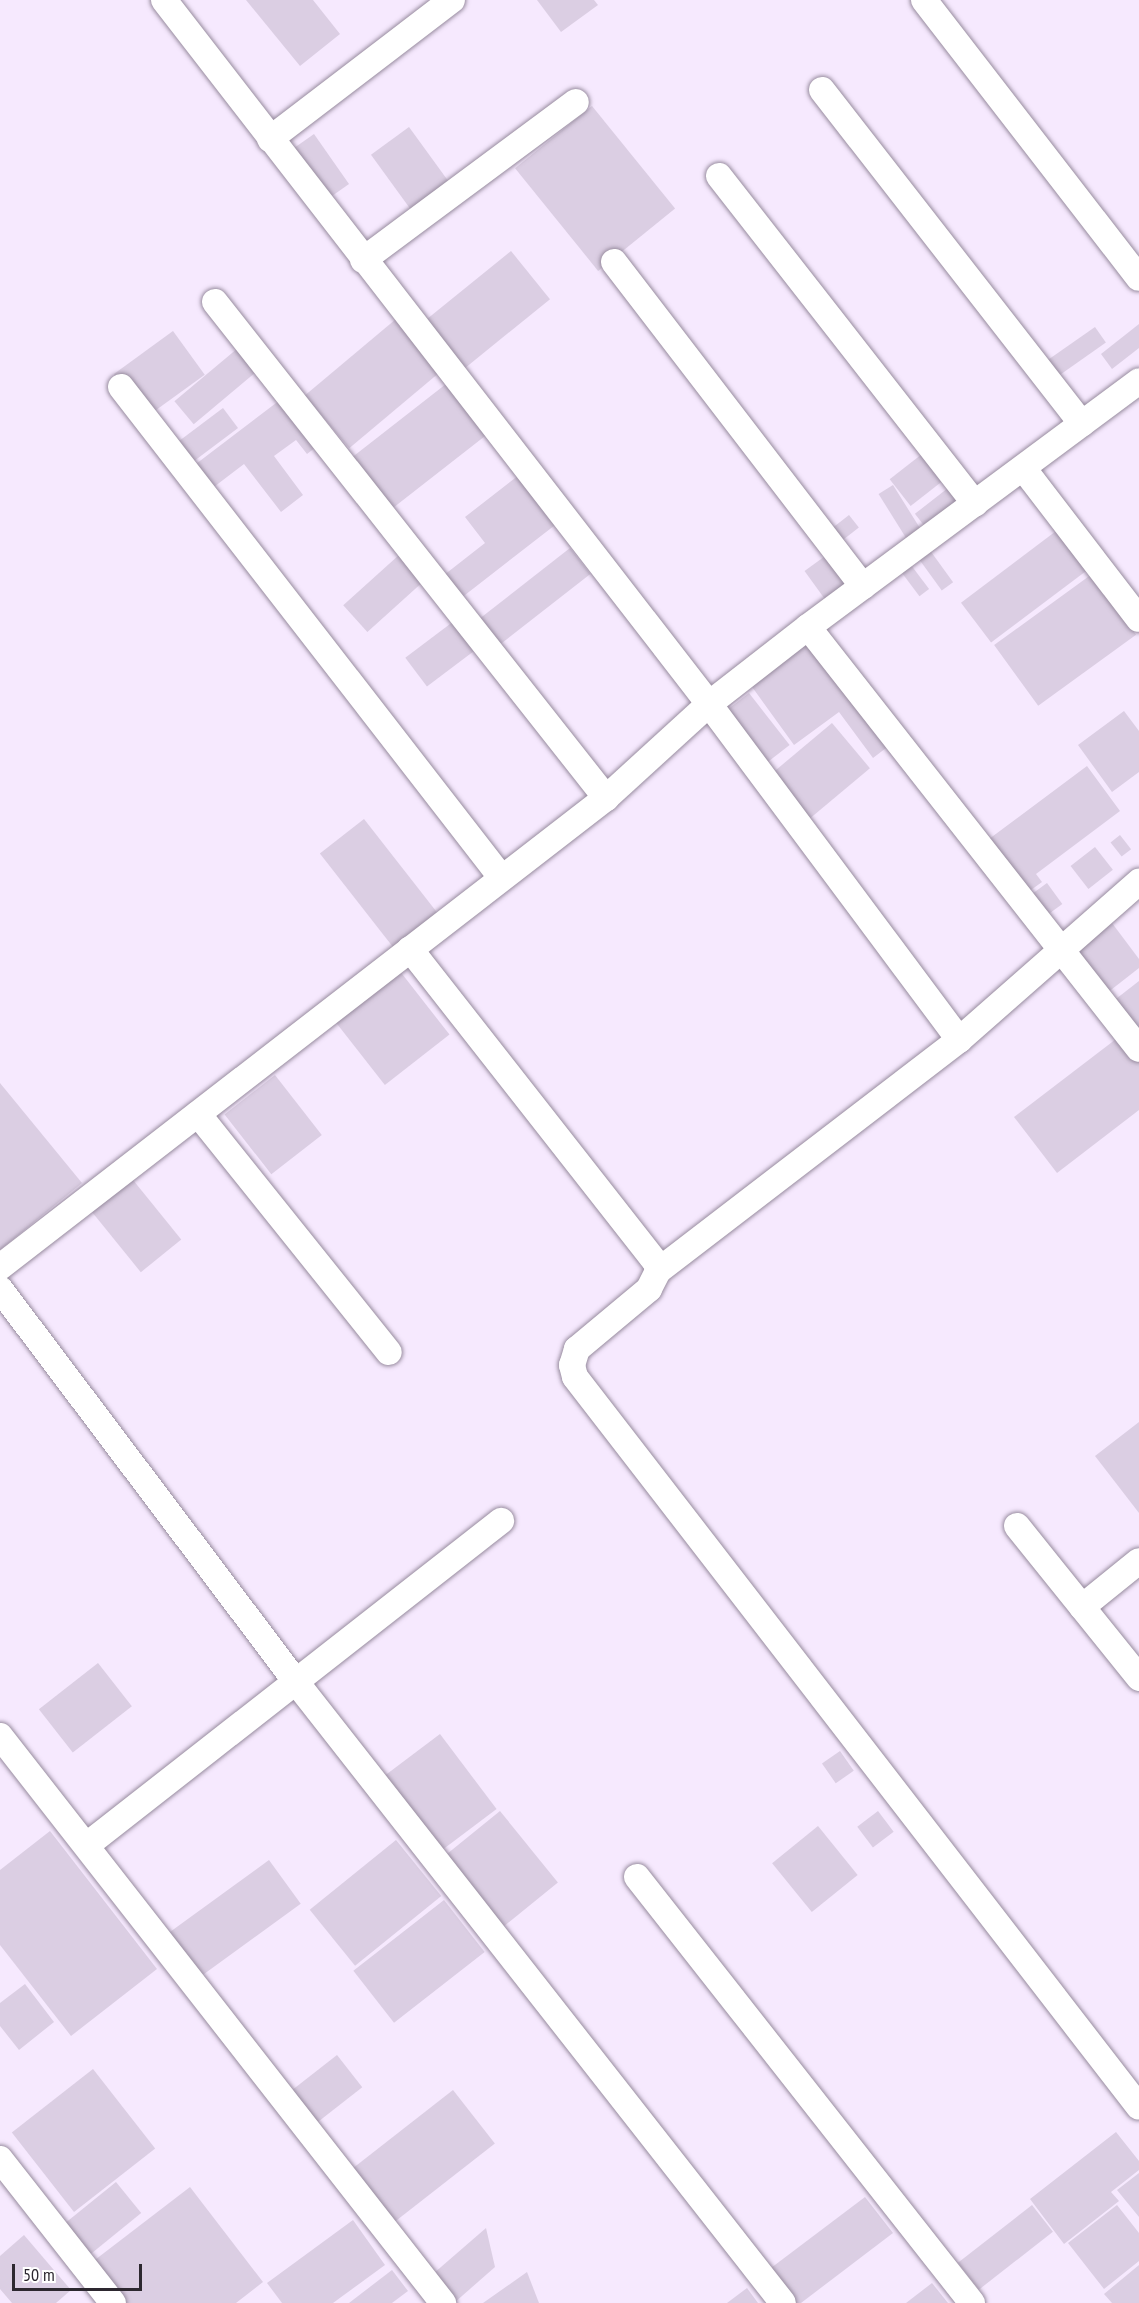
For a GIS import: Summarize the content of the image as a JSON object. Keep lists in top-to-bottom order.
{
  "scale_bar": "50 m"
}
